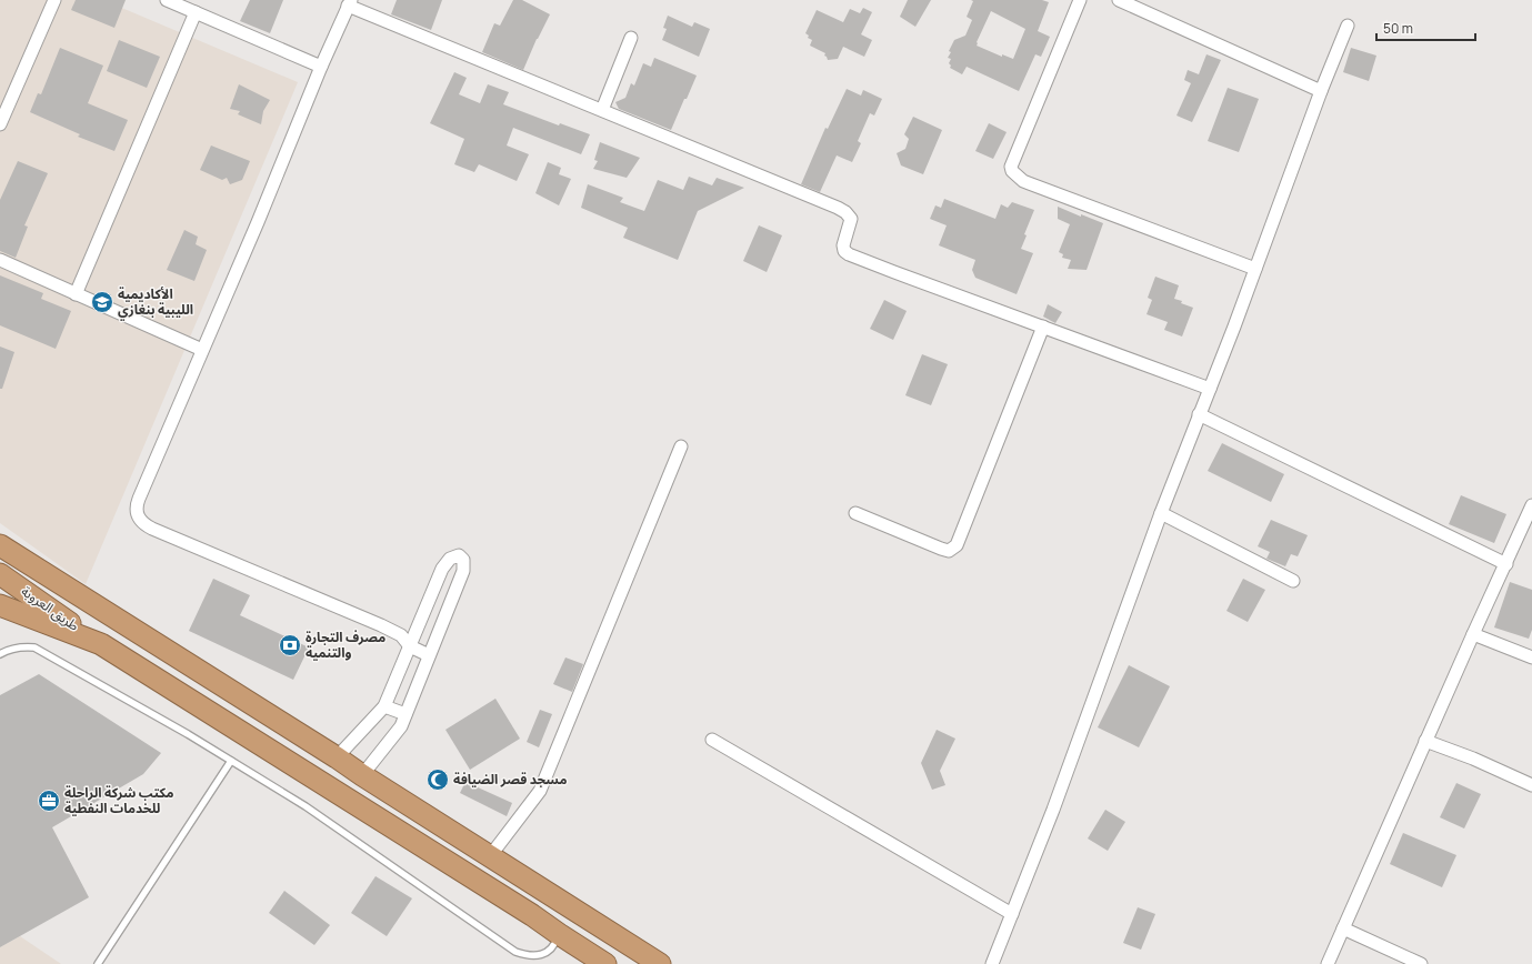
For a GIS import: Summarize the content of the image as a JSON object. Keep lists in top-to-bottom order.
{
  "streets": {
    "highway": ["طريق العروبة"]
  },
  "places": {
    "school or university": ["الأكاديمية الليبية بنغازي"],
    "bank": ["مصرف التجارة والتنمية"],
    "mosque": ["مسجد قصر الضيافة"],
    "office": ["مكتب شركة الراحلة للخدمات النفطية"]
  },
  "scale_bar": "50 m"
}
